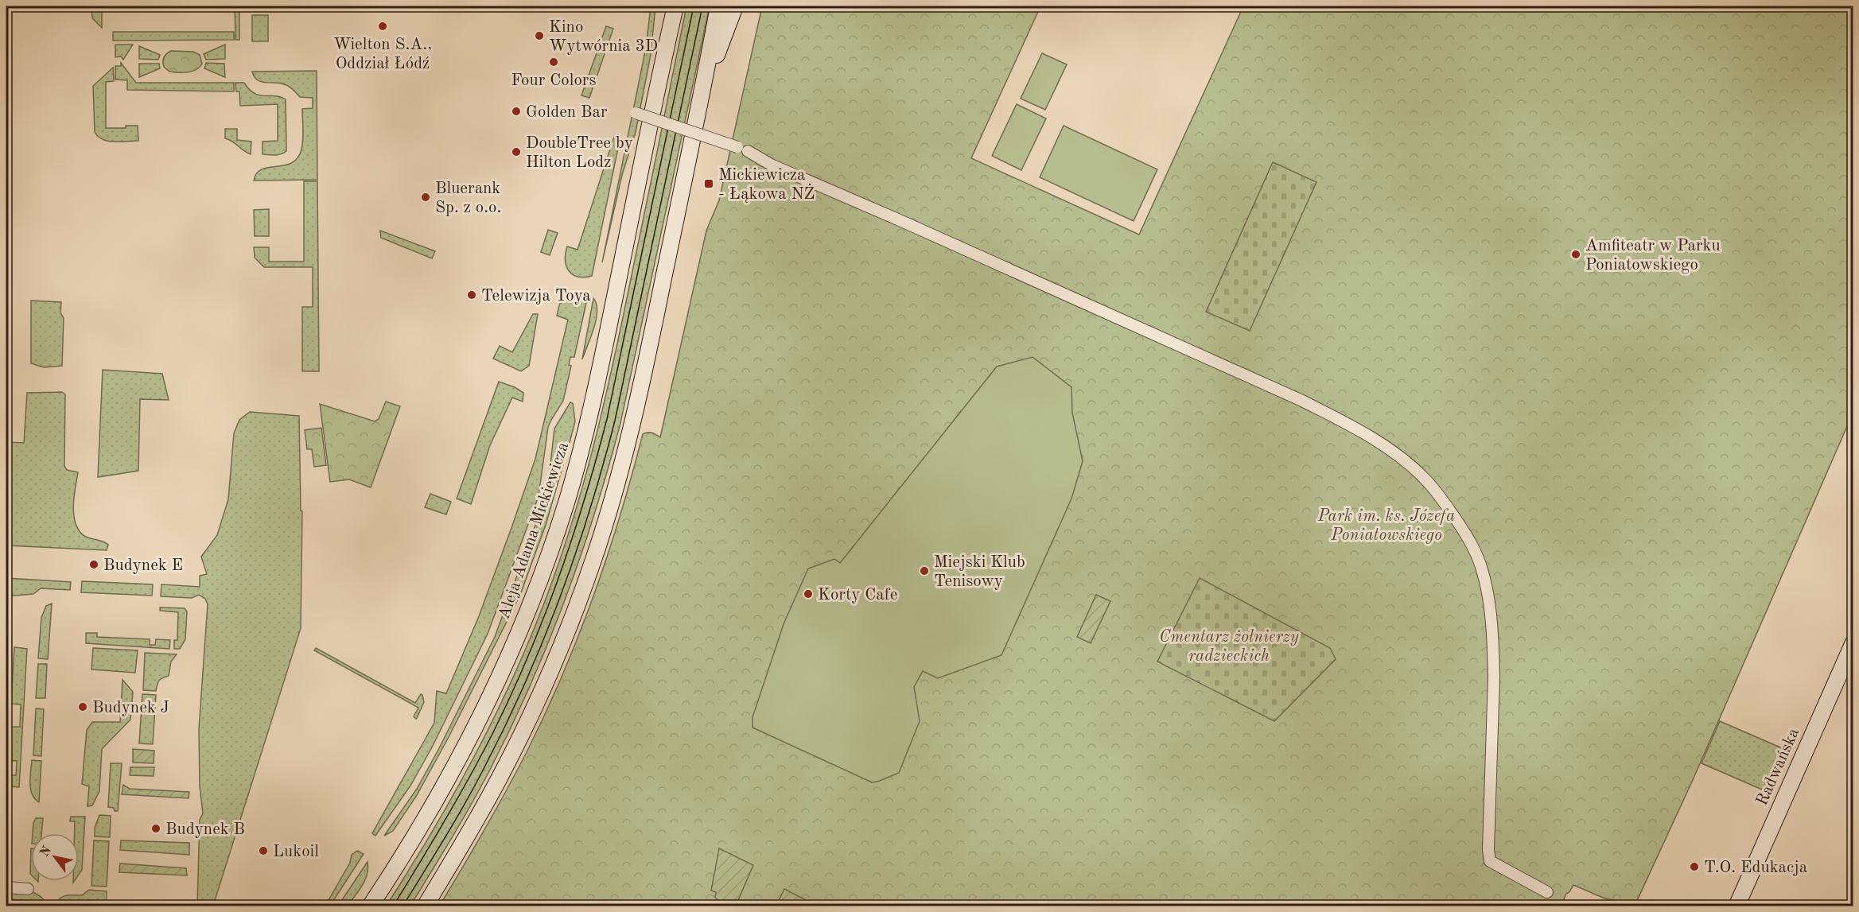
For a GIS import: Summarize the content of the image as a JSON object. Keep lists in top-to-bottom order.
{
  "streets": {
    "main road": ["Aleja Adama Mickiewicza", "Radwańska"]
  },
  "parks": ["Park im. ks. Józefa Poniatowskiego", "Cmentarz żołnierzy radzieckich"],
  "places": {
    "other": [
      "Wielton S.A., Oddział Łódź",
      "Kino Wytwórnia 3D",
      "Four Colors",
      "Golden Bar",
      "DoubleTree by Hilton Lodz",
      "Bluerank Sp. z o.o.",
      "Amfiteatr w Parku Poniatowskiego",
      "Telewizja Toya",
      "Budynek E",
      "Miejski Klub Tenisowy",
      "Korty Cafe",
      "Budynek J",
      "Budynek B",
      "Lukoil",
      "T.O. Edukacja"
    ],
    "transit": ["Mickiewicza - Łąkowa NŻ"]
  },
  "north": "top left"
}
